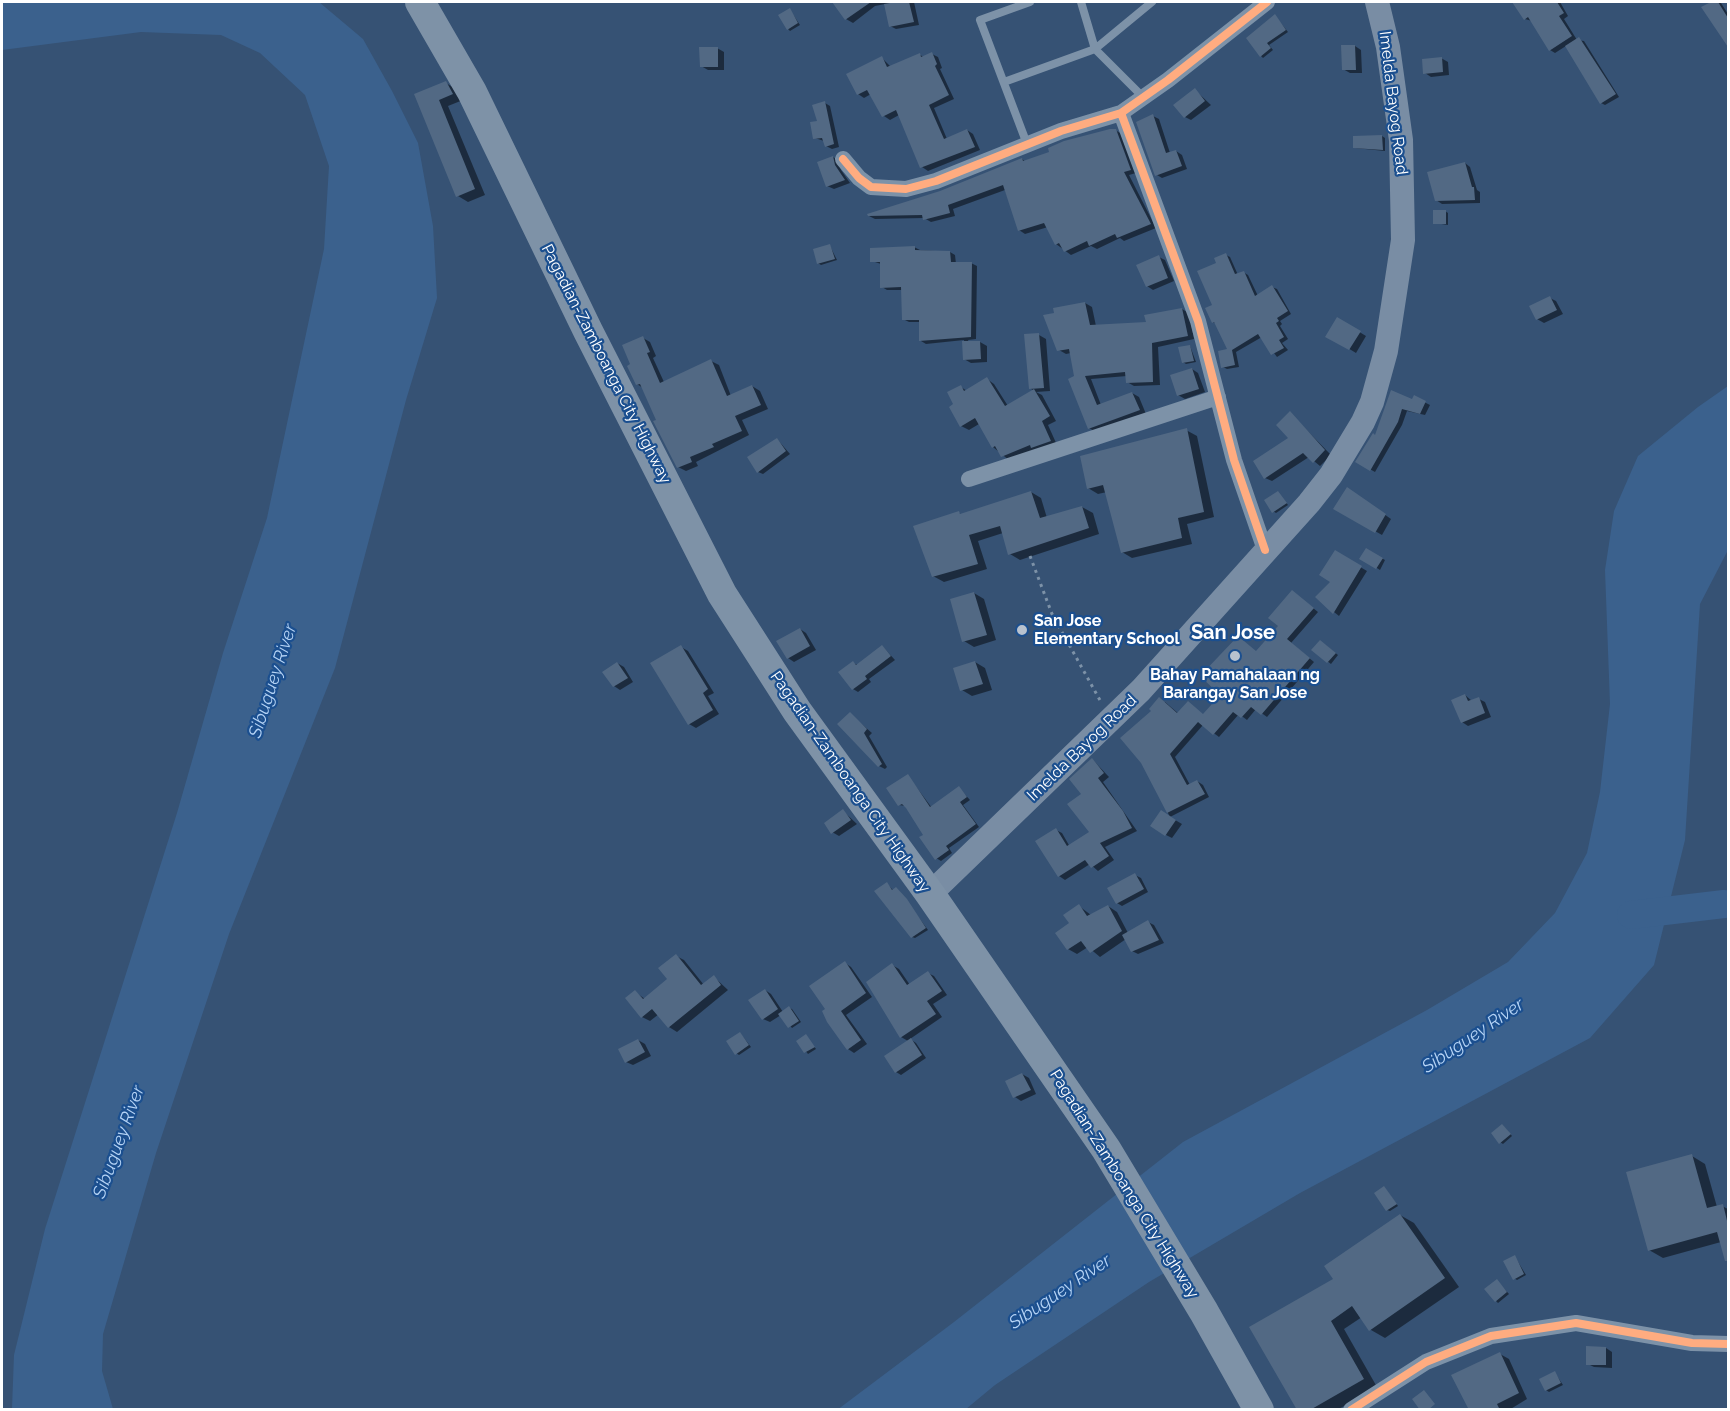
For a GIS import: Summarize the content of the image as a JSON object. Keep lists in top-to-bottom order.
{
  "streets": {
    "highway": ["Pagadian-Zamboanga City Highway"],
    "main road": ["Imelda Bayog Road"]
  },
  "crossings": [
    ["Imelda Bayog Road", "Pagadian-Zamboanga City Highway"]
  ],
  "districts": ["San Jose"],
  "water": ["Sibuguey River"],
  "places": ["San Jose Elementary School", "Bahay Pamahalaan ng Barangay San Jose"]
}
